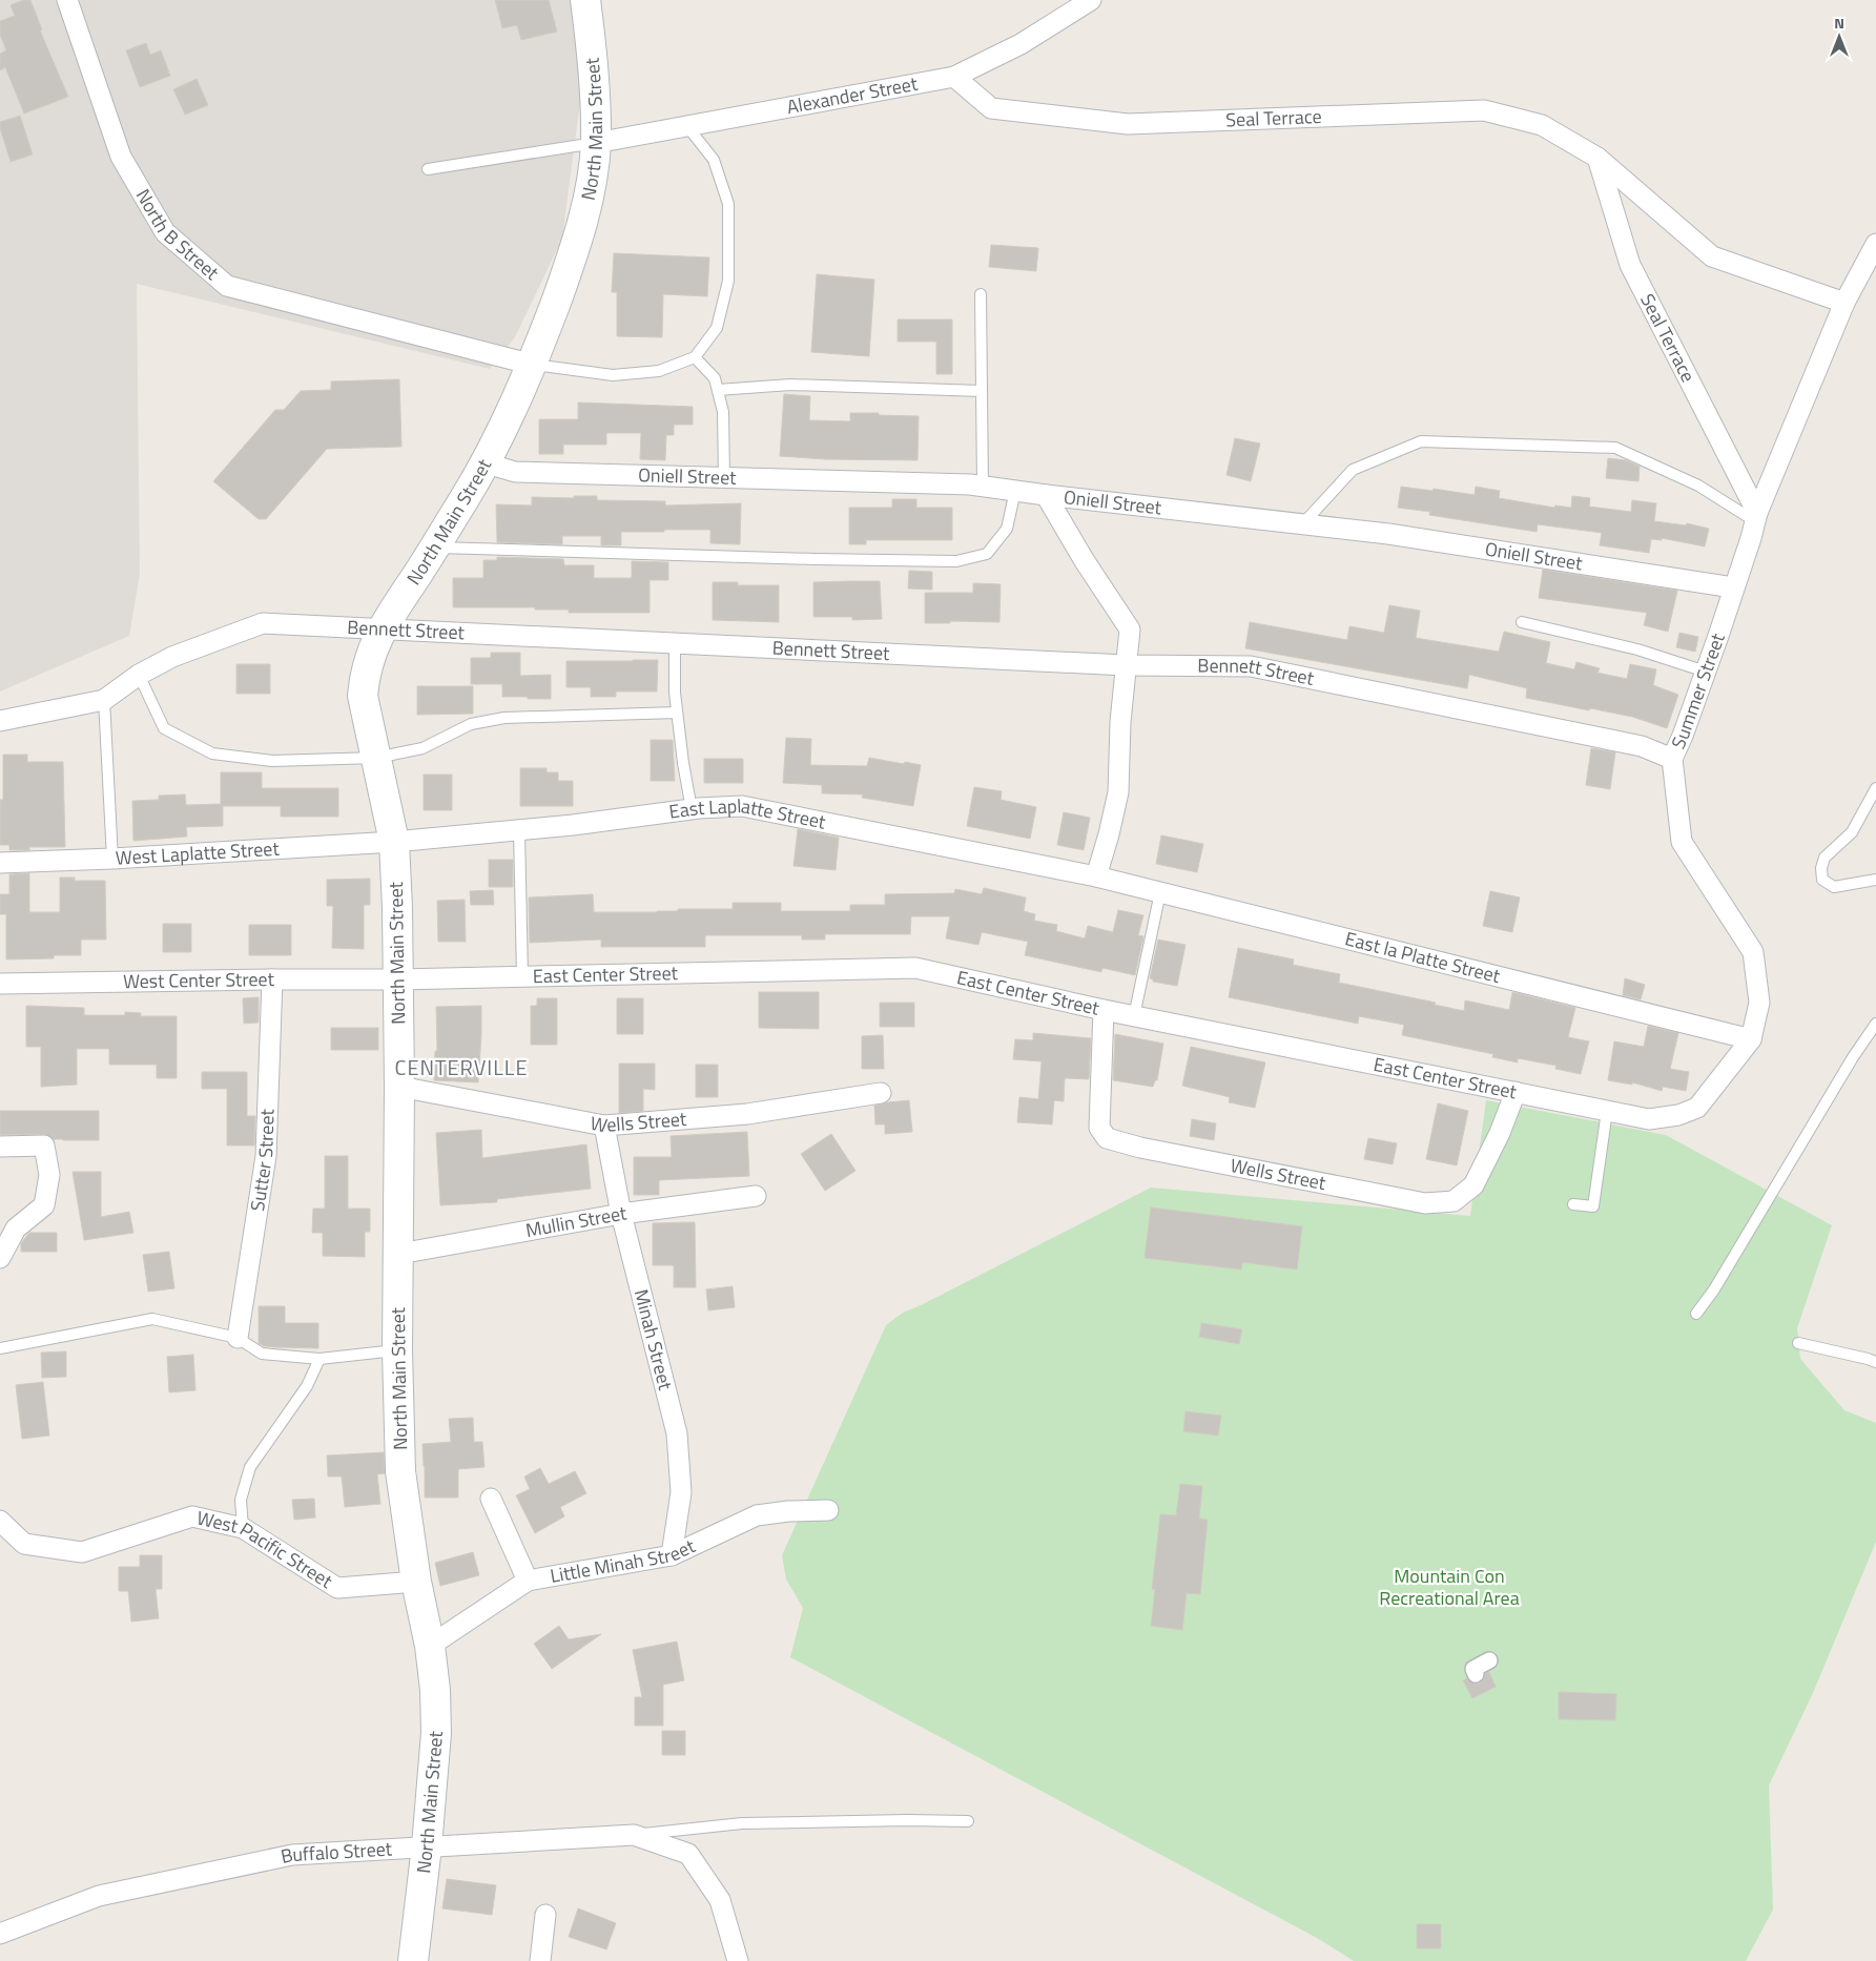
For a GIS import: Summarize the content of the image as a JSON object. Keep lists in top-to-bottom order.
{
  "streets": {
    "main road": ["North Main Street"],
    "street": [
      "Alexander Street",
      "Seal Terrace",
      "North B Street",
      "Oniell Street",
      "Bennett Street",
      "Summer Street",
      "East Laplatte Street",
      "West Laplatte Street",
      "East la Platte Street",
      "East Center Street",
      "West Center Street",
      "Wells Street",
      "Sutter Street",
      "Mullin Street",
      "Minah Street",
      "West Pacific Street",
      "Little Minah Street",
      "Buffalo Street"
    ]
  },
  "crossings": [
    ["Alexander Street", "Seal Terrace"],
    ["Alexander Street", "North Main Street"],
    ["Seal Terrace", "Summer Street"],
    ["North Main Street", "North B Street"],
    ["North Main Street", "Oniell Street"],
    ["North Main Street", "Bennett Street"],
    ["North Main Street", "East Laplatte Street"],
    ["North Main Street", "West Laplatte Street"],
    ["North Main Street", "East Center Street"],
    ["North Main Street", "West Center Street"],
    ["North Main Street", "Wells Street"],
    ["North Main Street", "Mullin Street"],
    ["North Main Street", "West Pacific Street"],
    ["North Main Street", "Little Minah Street"],
    ["North Main Street", "Buffalo Street"],
    ["Oniell Street", "Summer Street"],
    ["Bennett Street", "Summer Street"],
    ["Summer Street", "East la Platte Street"],
    ["Summer Street", "East Center Street"],
    ["East Laplatte Street", "West Laplatte Street"],
    ["East Laplatte Street", "East la Platte Street"],
    ["East Center Street", "West Center Street"],
    ["East Center Street", "Wells Street"],
    ["West Center Street", "Sutter Street"],
    ["Wells Street", "Minah Street"],
    ["Mullin Street", "Minah Street"],
    ["Minah Street", "Little Minah Street"]
  ],
  "districts": ["CENTERVILLE"],
  "parks": ["Mountain Con Recreational Area"],
  "north": "top"
}
